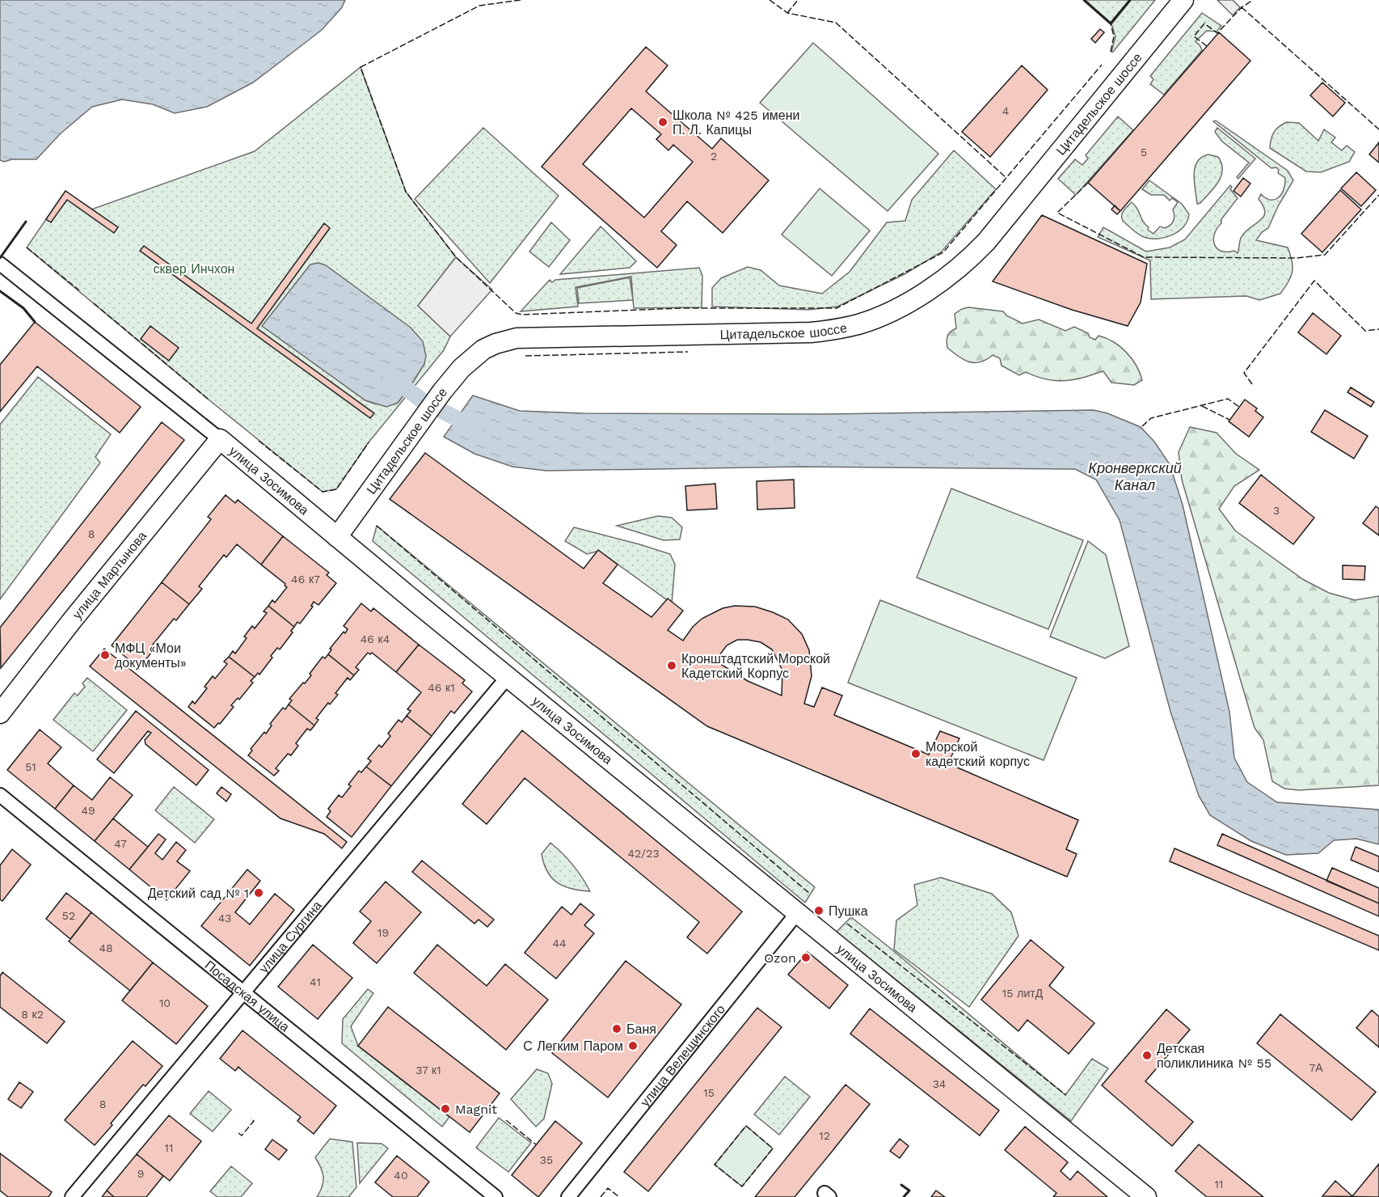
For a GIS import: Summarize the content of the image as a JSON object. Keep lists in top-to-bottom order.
{
  "streets": {
    "main road": ["Цитадельское шоссе", "улица Зосимова", "улица Мартынова"],
    "street": ["улица Сургина", "Посадская улица", "улица Велещинского"]
  },
  "crossings": [
    ["Цитадельское шоссе", "улица Зосимова"],
    ["улица Зосимова", "улица Мартынова"],
    ["улица Зосимова", "улица Сургина"],
    ["улица Зосимова", "улица Велещинского"],
    ["улица Сургина", "Посадская улица"]
  ],
  "water": ["Кронверкский Канал"],
  "parks": ["сквер Инчхон"],
  "places": [
    "Школа № 425 имени П. Л. Капицы",
    "МФЦ «Мои документы»",
    "Кронштадтский Морской Кадетский Корпус",
    "Морской кадетский корпус",
    "Детский сад № 1",
    "Пушка",
    "Ozon",
    "Баня",
    "С Легким Паром",
    "Детская поликлиника № 55",
    "Magnit"
  ],
  "house_numbers": [
    "4",
    "5",
    "2",
    "3",
    "8",
    "46 к7",
    "46 к4",
    "46 к1",
    "51",
    "49",
    "47",
    "42/23",
    "52",
    "43",
    "19",
    "44",
    "48",
    "41",
    "15 литД",
    "10",
    "8 к2",
    "7А",
    "37 к1",
    "34",
    "15",
    "8",
    "12",
    "11",
    "35",
    "9",
    "40",
    "11"
  ]
}
